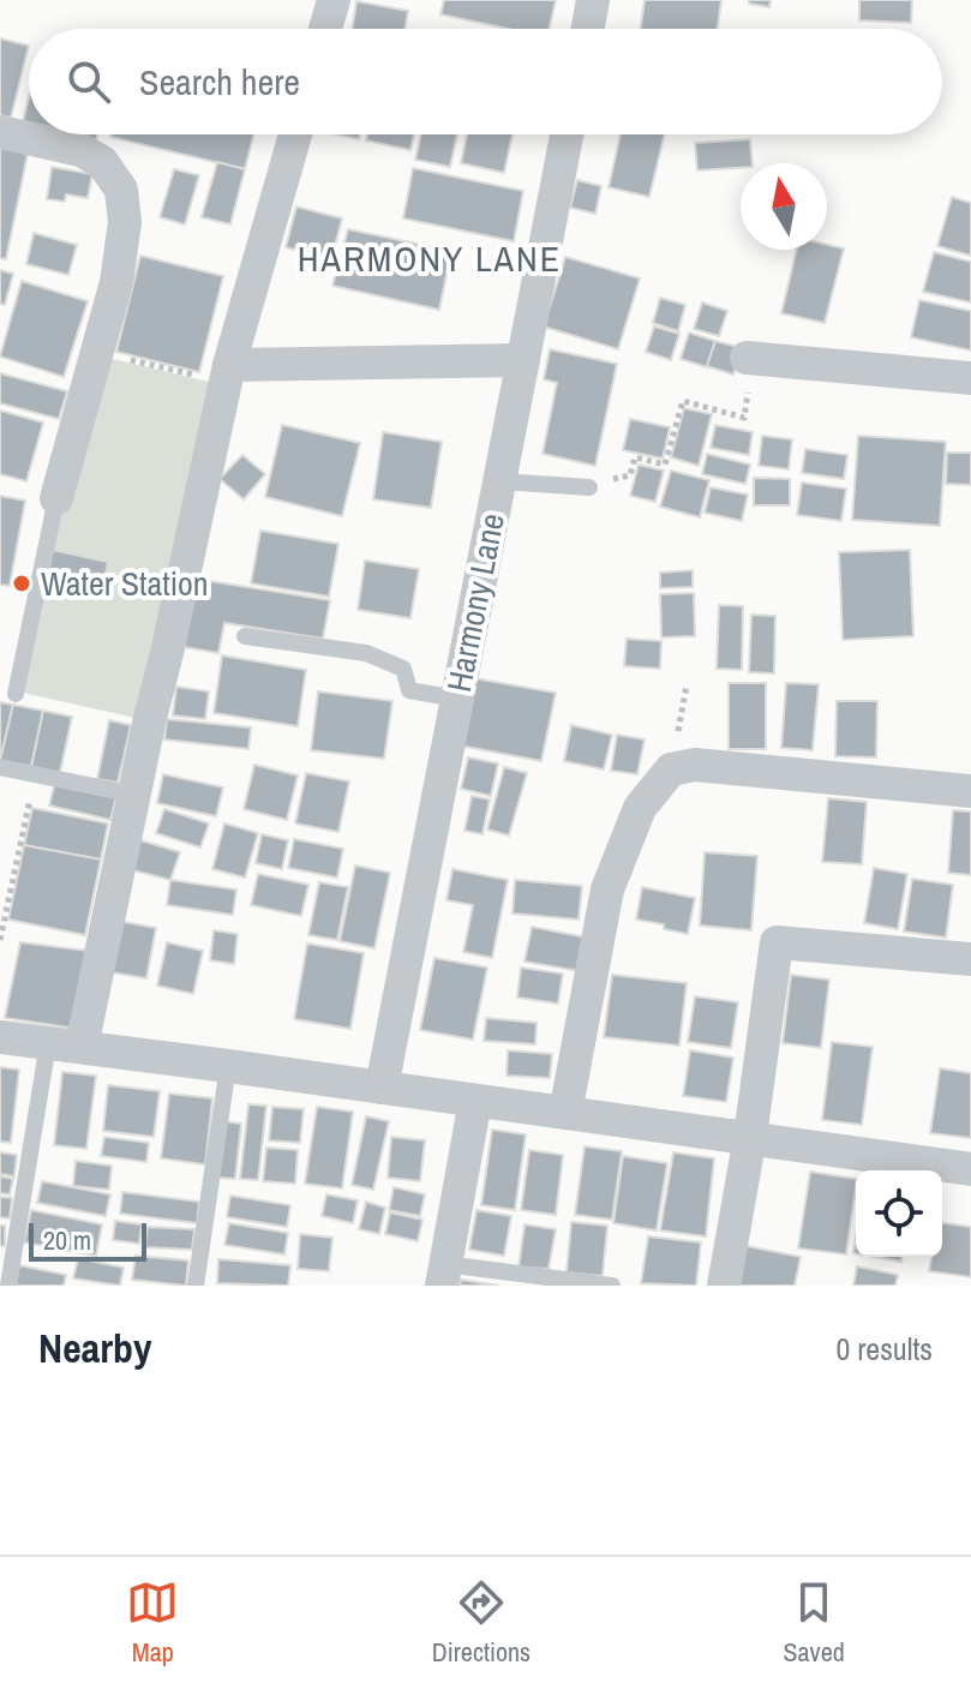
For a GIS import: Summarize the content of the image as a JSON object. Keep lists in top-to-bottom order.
{
  "streets": {
    "street": ["Harmony Lane"]
  },
  "districts": ["HARMONY LANE"],
  "places": ["Water Station"],
  "scale_bar": "20 m",
  "north": "top",
  "page": {
    "search": "Search here",
    "scale": "20 m",
    "heading": ["Nearby", "0 results"],
    "nav": ["Map", "Directions", "Saved"]
  }
}
